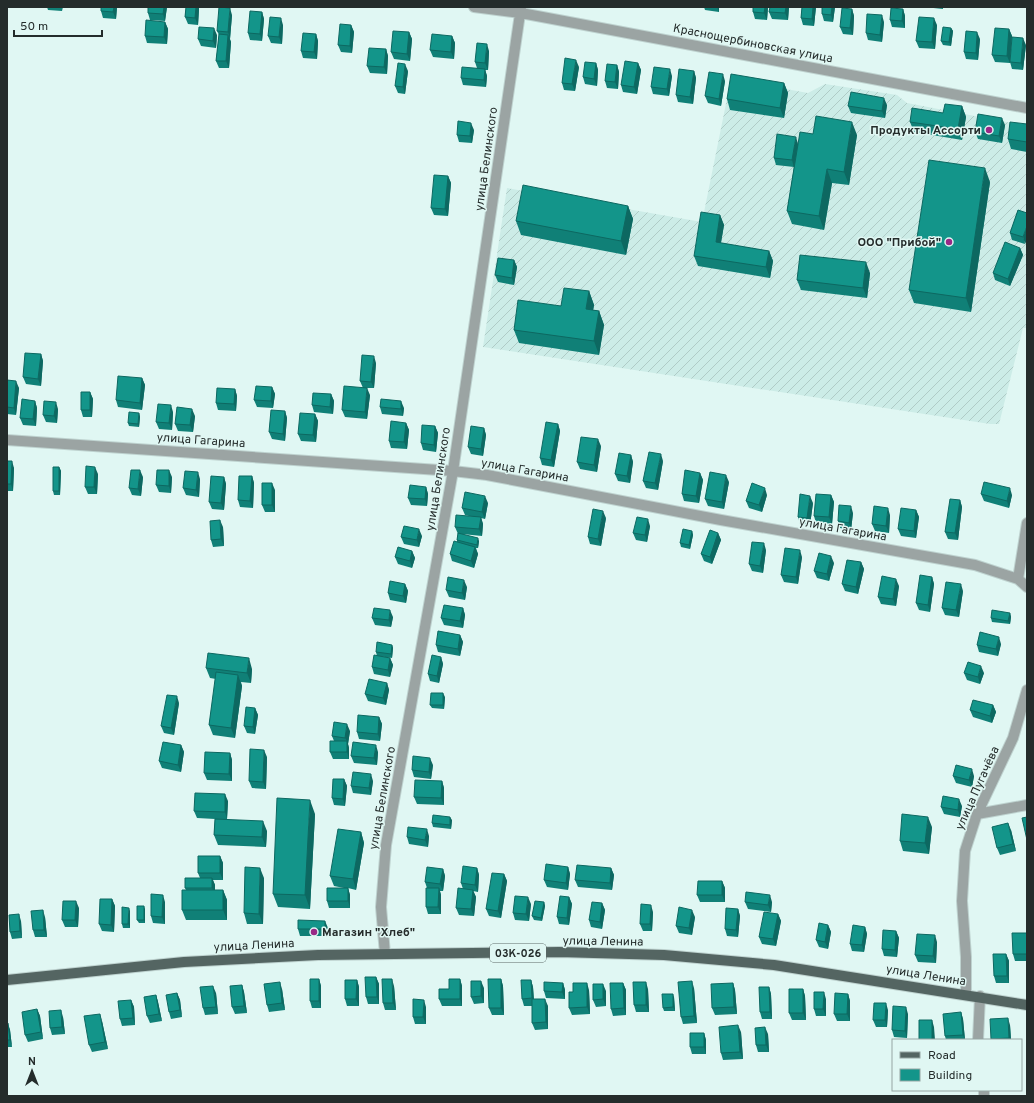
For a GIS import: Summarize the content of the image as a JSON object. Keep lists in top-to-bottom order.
{
  "streets": {
    "main road": ["улица Ленина", "03К-026"],
    "street": [
      "Краснощербиновская улица",
      "улица Белинского",
      "улица Гагарина",
      "улица Пугачёва"
    ]
  },
  "crossings": [
    ["Краснощербиновская улица", "улица Белинского"],
    ["улица Белинского", "улица Гагарина"],
    ["улица Белинского", "улица Ленина"],
    ["улица Пугачёва", "улица Ленина"]
  ],
  "places": ["Продукты Ассорти", "ООО \"Прибой\"", "Магазин \"Хлеб\""],
  "legend": ["Road", "Building"],
  "scale_bar": "50 m",
  "north": "top"
}
